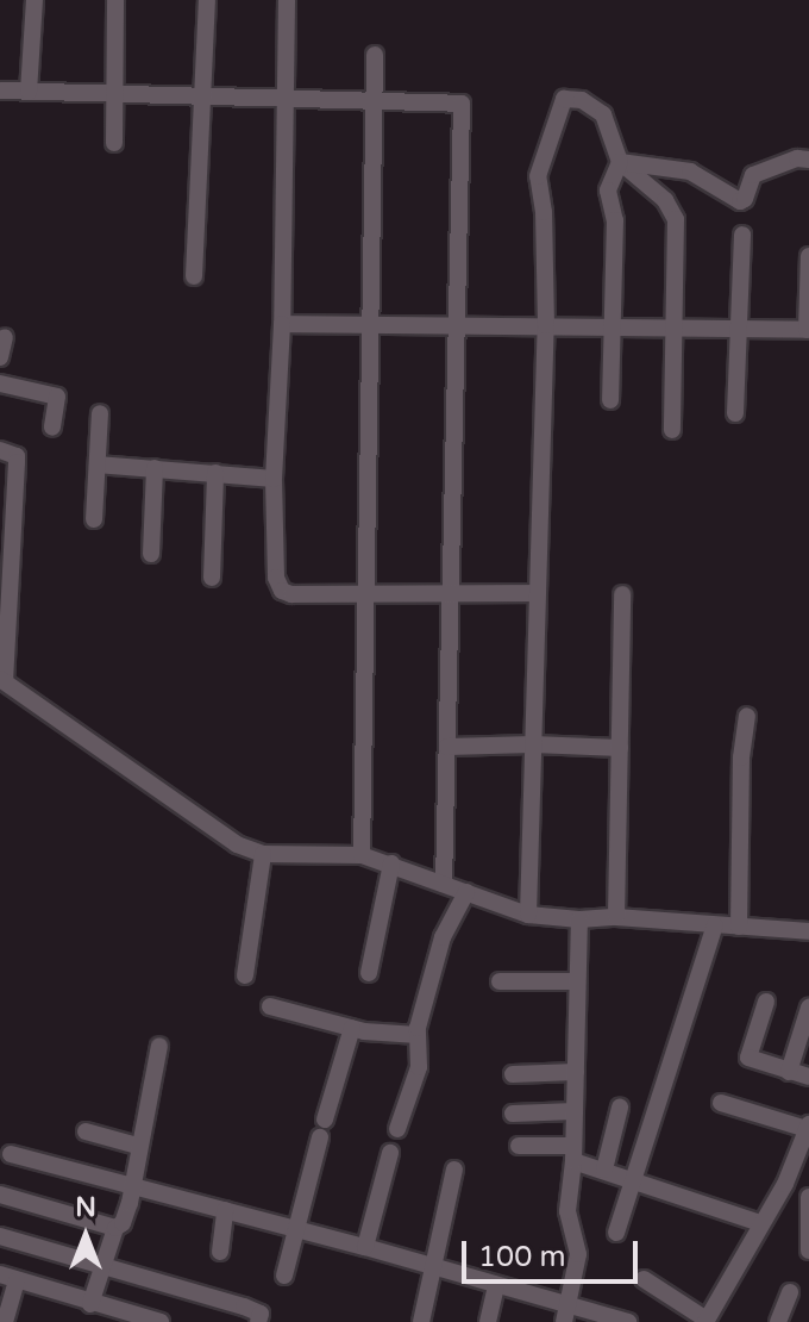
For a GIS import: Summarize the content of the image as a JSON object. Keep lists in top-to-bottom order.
{
  "scale_bar": "100 m",
  "north": "top"
}
